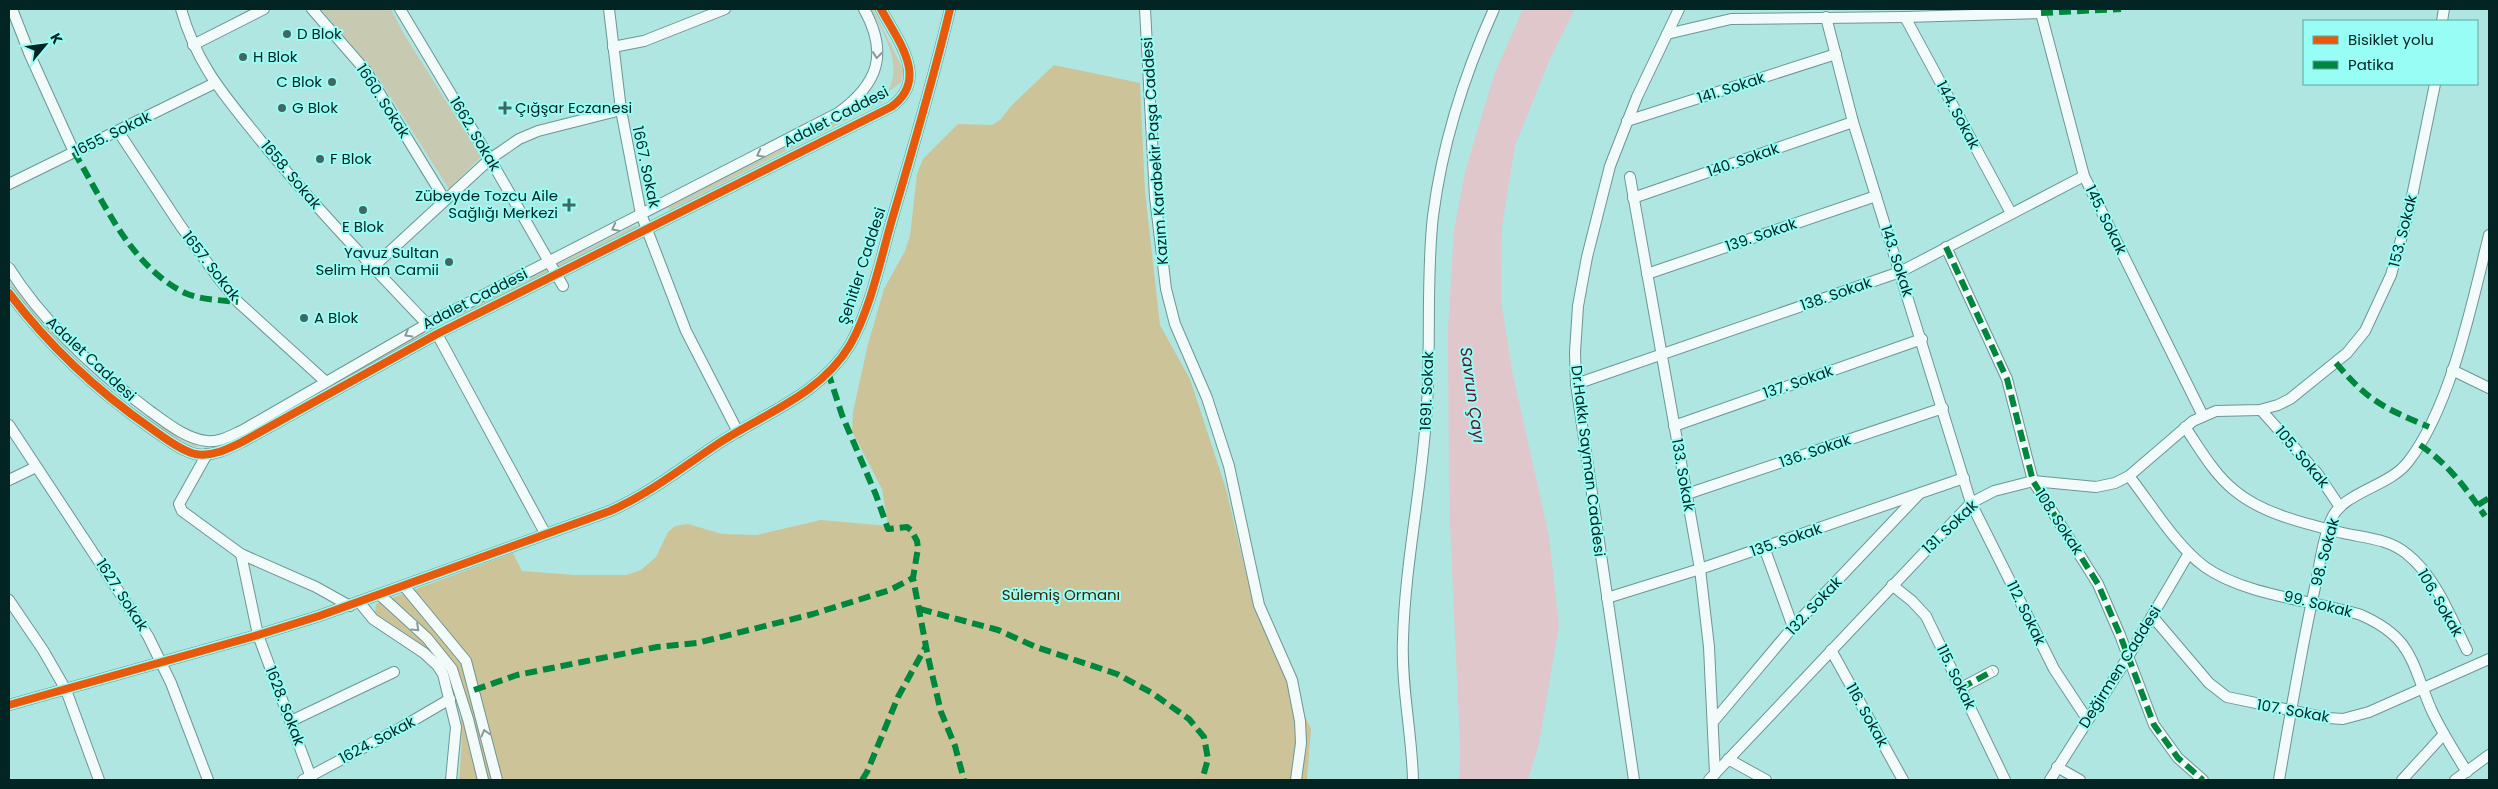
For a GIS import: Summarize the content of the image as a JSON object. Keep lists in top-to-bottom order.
{
  "streets": {
    "street": [
      "141. Sokak",
      "1660. Sokak",
      "144. Sokak",
      "Adalet Caddesi",
      "1655. Sokak",
      "1662. Sokak",
      "Kazım Karabekir Paşa Caddesi",
      "140. Sokak",
      "1667. Sokak",
      "1658. Sokak",
      "145. Sokak",
      "153. Sokak",
      "139. Sokak",
      "143. Sokak",
      "1657. Sokak",
      "Şehitler Caddesi",
      "138. Sokak",
      "137. Sokak",
      "1691. Sokak",
      "136. Sokak",
      "105. Sokak",
      "Dr.Hakkı Sayman Caddesi",
      "133. Sokak",
      "108. Sokak",
      "131. Sokak",
      "135. Sokak",
      "98. Sokak",
      "1627. Sokak",
      "106. Sokak",
      "99. Sokak",
      "132. Sokak",
      "112. Sokak",
      "Değirmen Caddesi",
      "115. Sokak",
      "1628. Sokak",
      "107. Sokak",
      "116. Sokak",
      "1624. Sokak"
    ]
  },
  "crossings": [
    ["141. Sokak", "143. Sokak"],
    ["141. Sokak", "Dr.Hakkı Sayman Caddesi"],
    ["144. Sokak", "145. Sokak"],
    ["144. Sokak", "138. Sokak"],
    ["Adalet Caddesi", "1662. Sokak"],
    ["Adalet Caddesi", "1667. Sokak"],
    ["1655. Sokak", "1658. Sokak"],
    ["1655. Sokak", "1657. Sokak"],
    ["140. Sokak", "143. Sokak"],
    ["140. Sokak", "133. Sokak"],
    ["1667. Sokak", "Şehitler Caddesi"],
    ["145. Sokak", "138. Sokak"],
    ["145. Sokak", "131. Sokak"],
    ["153. Sokak", "131. Sokak"],
    ["139. Sokak", "143. Sokak"],
    ["139. Sokak", "133. Sokak"],
    ["143. Sokak", "138. Sokak"],
    ["143. Sokak", "137. Sokak"],
    ["143. Sokak", "136. Sokak"],
    ["143. Sokak", "131. Sokak"],
    ["143. Sokak", "135. Sokak"],
    ["143. Sokak", "112. Sokak"],
    ["Şehitler Caddesi", "1627. Sokak"],
    ["Şehitler Caddesi", "1628. Sokak"],
    ["138. Sokak", "Dr.Hakkı Sayman Caddesi"],
    ["138. Sokak", "133. Sokak"],
    ["138. Sokak", "108. Sokak"],
    ["137. Sokak", "133. Sokak"],
    ["136. Sokak", "133. Sokak"],
    ["105. Sokak", "131. Sokak"],
    ["105. Sokak", "98. Sokak"],
    ["Dr.Hakkı Sayman Caddesi", "135. Sokak"],
    ["133. Sokak", "131. Sokak"],
    ["133. Sokak", "135. Sokak"],
    ["133. Sokak", "132. Sokak"],
    ["108. Sokak", "131. Sokak"],
    ["108. Sokak", "Değirmen Caddesi"],
    ["131. Sokak", "106. Sokak"],
    ["131. Sokak", "99. Sokak"],
    ["131. Sokak", "112. Sokak"],
    ["131. Sokak", "115. Sokak"],
    ["131. Sokak", "116. Sokak"],
    ["135. Sokak", "132. Sokak"],
    ["98. Sokak", "106. Sokak"],
    ["98. Sokak", "99. Sokak"],
    ["98. Sokak", "107. Sokak"],
    ["99. Sokak", "Değirmen Caddesi"],
    ["99. Sokak", "107. Sokak"],
    ["112. Sokak", "Değirmen Caddesi"],
    ["Değirmen Caddesi", "107. Sokak"],
    ["1628. Sokak", "1624. Sokak"]
  ],
  "water": ["Savrun Çayı"],
  "parks": ["Sülemiş Ormanı"],
  "places": {
    "other": [
      "D Blok",
      "H Blok",
      "C Blok",
      "G Blok",
      "F Blok",
      "E Blok",
      "Yavuz Sultan Selim Han Camii",
      "A Blok"
    ],
    "health": ["Çığşar Eczanesi", "Zübeyde Tozcu Aile Sağlığı Merkezi"]
  },
  "legend": ["Bisiklet yolu", "Patika"],
  "north": "top right"
}
